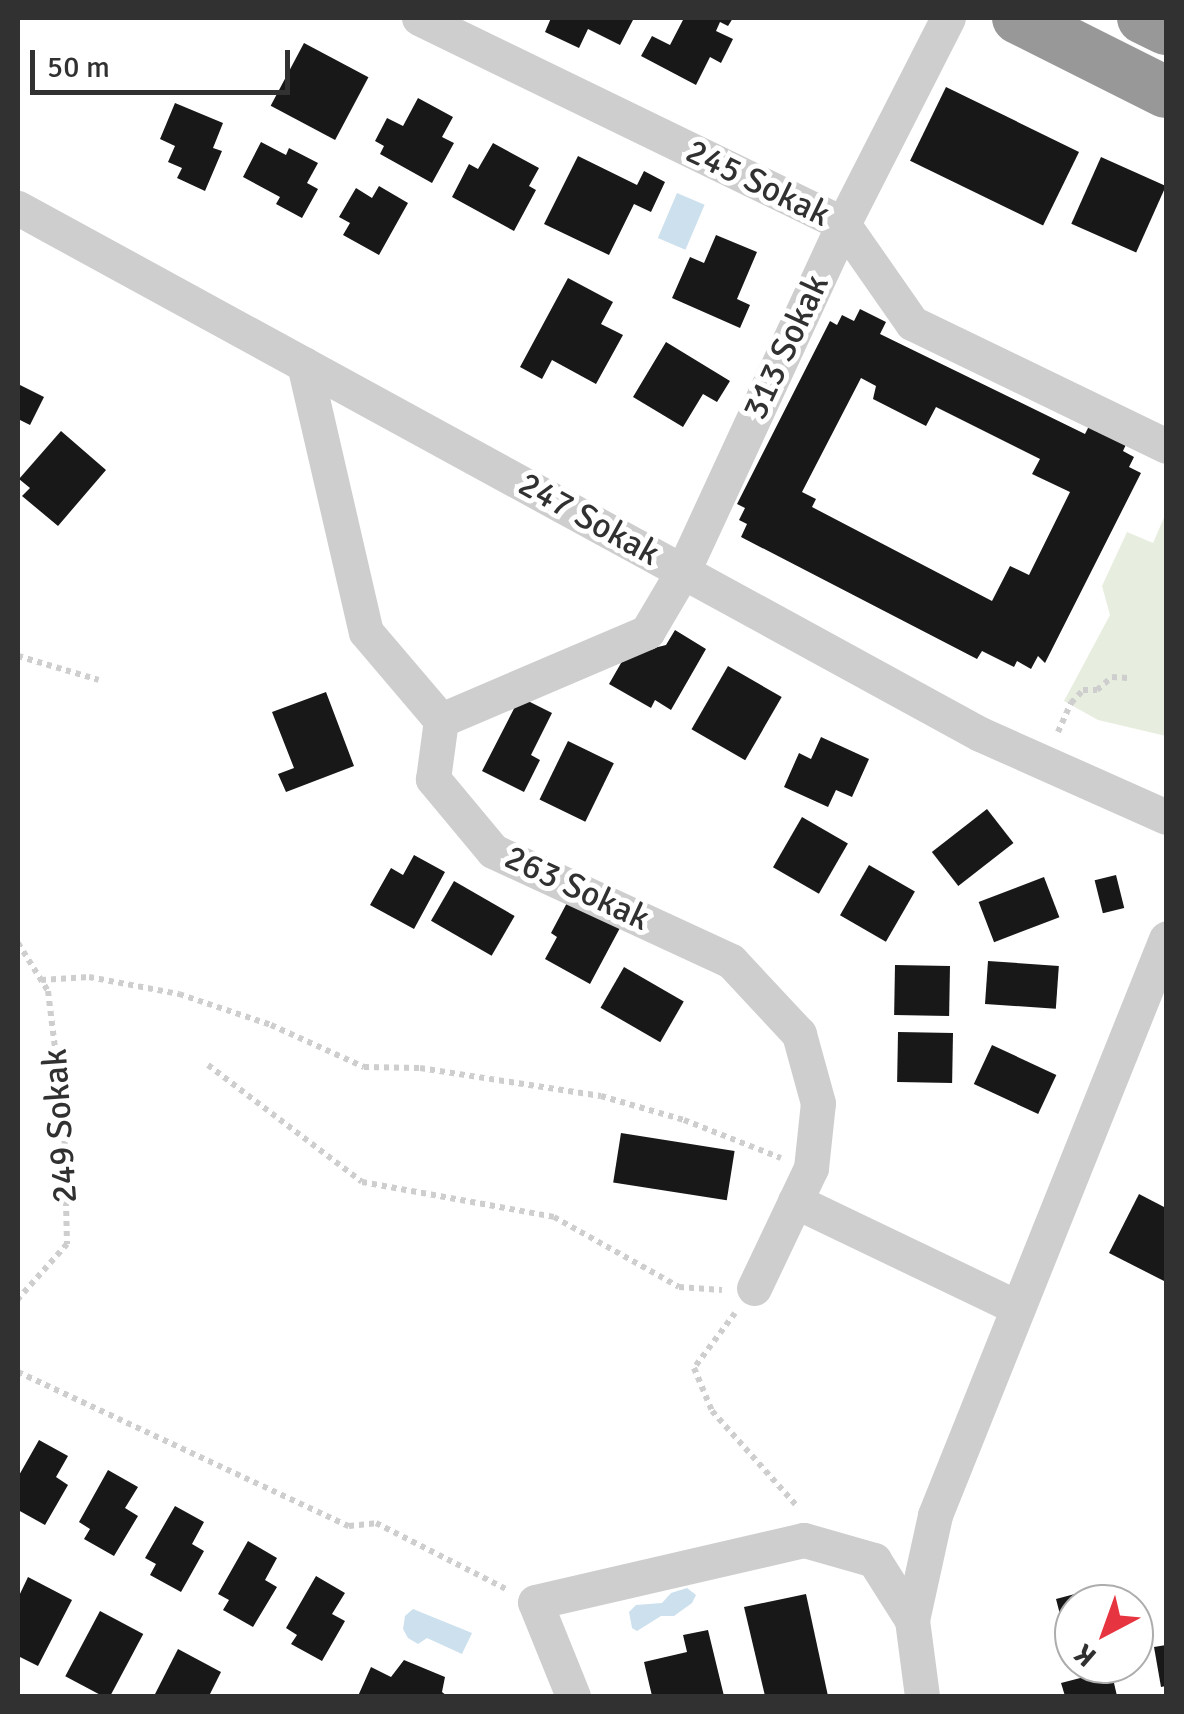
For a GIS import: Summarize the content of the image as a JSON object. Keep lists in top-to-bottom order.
{
  "streets": {
    "street": [
      "245 Sokak",
      "313 Sokak",
      "247 Sokak",
      "263 Sokak"
    ],
    "path": ["249 Sokak"]
  },
  "crossings": [
    ["245 Sokak", "313 Sokak"],
    ["313 Sokak", "247 Sokak"]
  ],
  "scale_bar": "50 m",
  "north": "bottom left"
}
